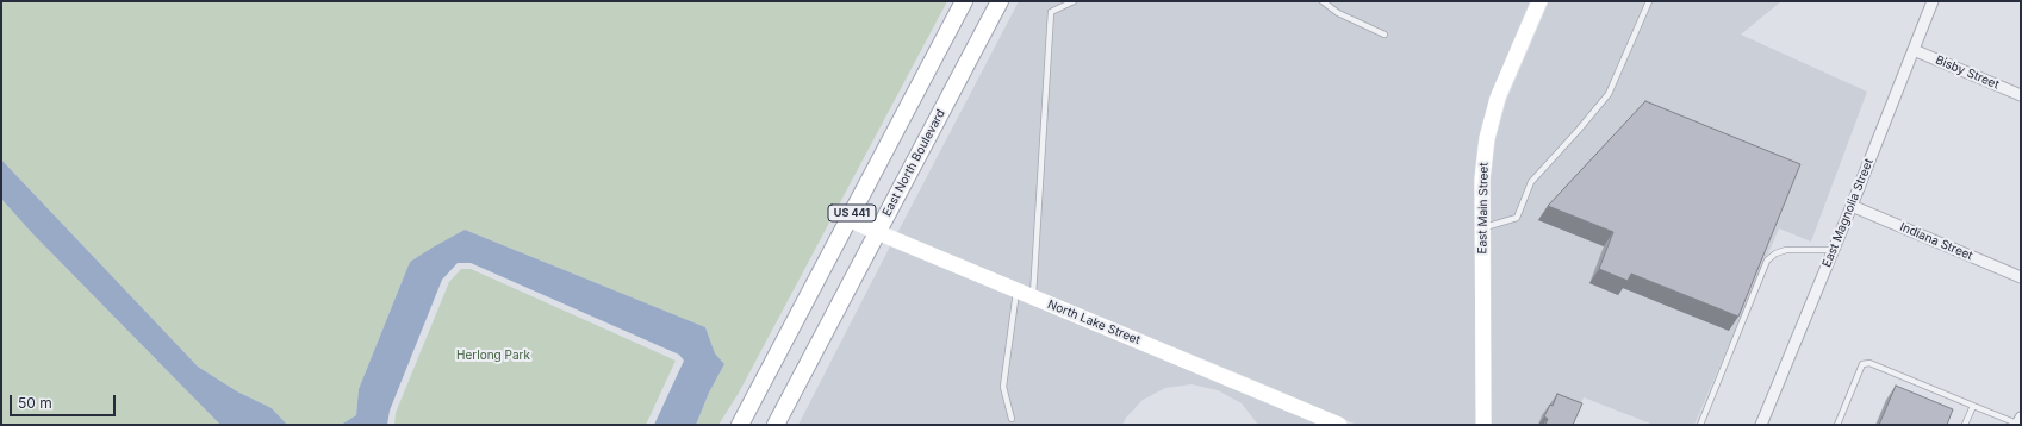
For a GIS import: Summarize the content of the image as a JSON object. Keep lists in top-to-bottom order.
{
  "streets": {
    "main road": ["East North Boulevard", "US 441"],
    "street": [
      "Bisby Street",
      "East Main Street",
      "East Magnolia Street",
      "Indiana Street",
      "North Lake Street"
    ]
  },
  "crossings": [
    ["Bisby Street", "East Magnolia Street"],
    ["East North Boulevard", "North Lake Street"],
    ["US 441", "North Lake Street"],
    ["East Magnolia Street", "Indiana Street"]
  ],
  "parks": ["Herlong Park"],
  "scale_bar": "50 m"
}
